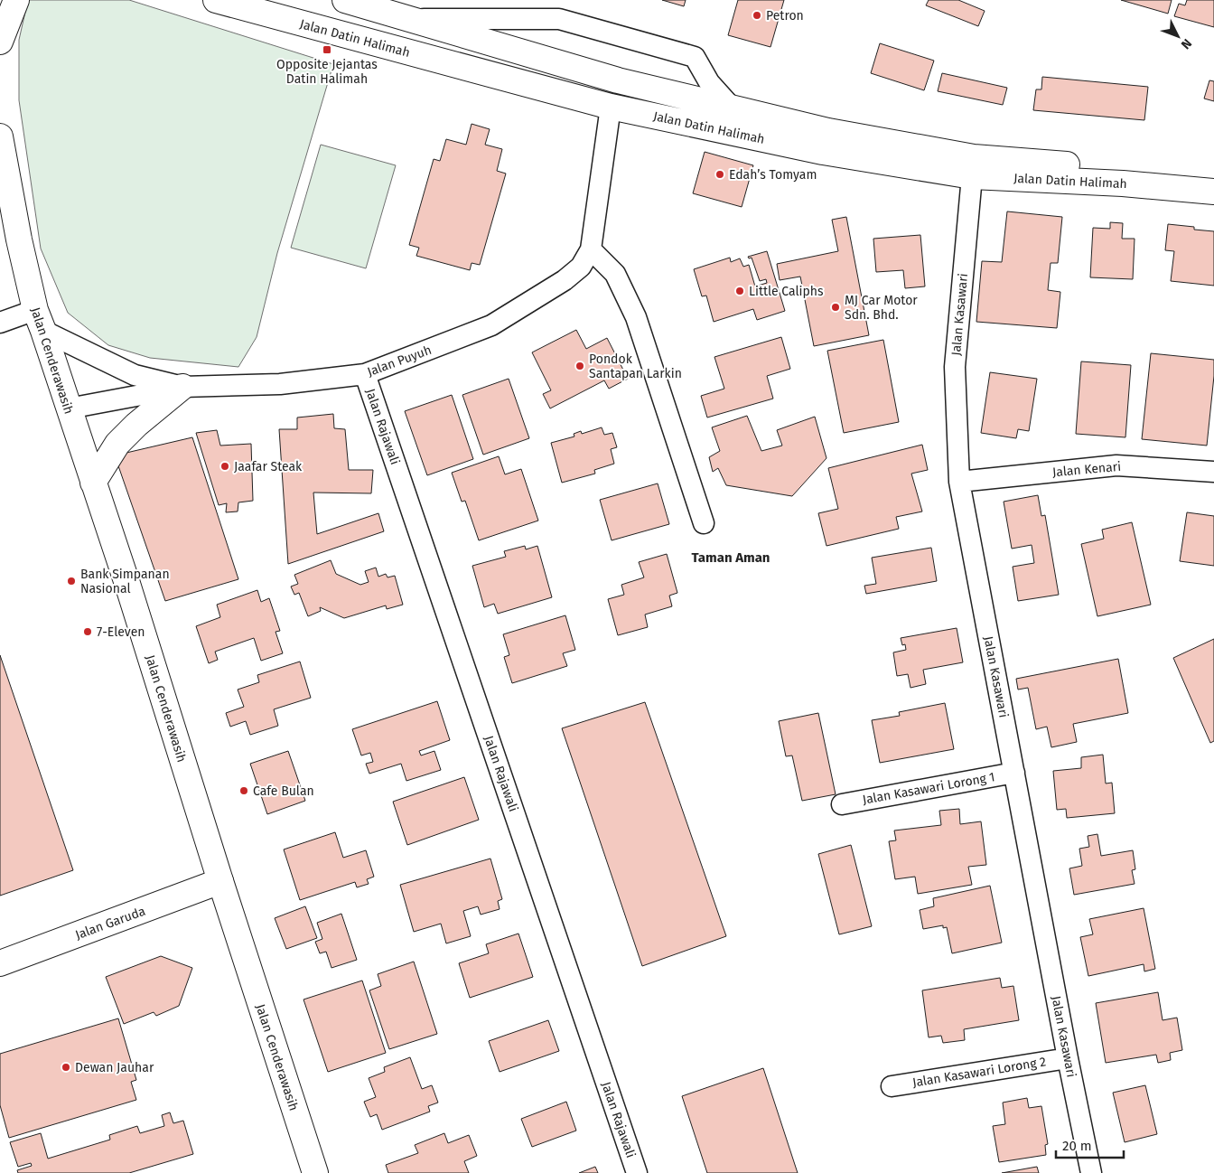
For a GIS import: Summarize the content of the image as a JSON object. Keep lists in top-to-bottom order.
{
  "streets": {
    "main road": ["Jalan Datin Halimah", "Jalan Cenderawasih", "Jalan Garuda"],
    "street": [
      "Jalan Kasawari",
      "Jalan Puyuh",
      "Jalan Rajawali",
      "Jalan Kenari",
      "Jalan Kasawari Lorong 1",
      "Jalan Kasawari Lorong 2"
    ]
  },
  "crossings": [
    ["Jalan Datin Halimah", "Jalan Kasawari"],
    ["Jalan Datin Halimah", "Jalan Puyuh"],
    ["Jalan Kasawari", "Jalan Kenari"],
    ["Jalan Kasawari", "Jalan Kasawari Lorong 1"],
    ["Jalan Kasawari", "Jalan Kasawari Lorong 2"],
    ["Jalan Cenderawasih", "Jalan Puyuh"],
    ["Jalan Cenderawasih", "Jalan Garuda"],
    ["Jalan Puyuh", "Jalan Rajawali"]
  ],
  "districts": ["Taman Aman"],
  "places": {
    "other": [
      "Petron",
      "Edah’s Tomyam",
      "Little Caliphs",
      "MJ Car Motor Sdn. Bhd.",
      "Pondok Santapan Larkin",
      "Jaafar Steak",
      "Bank Simpanan Nasional",
      "7-Eleven",
      "Cafe Bulan",
      "Dewan Jauhar"
    ],
    "transit": ["Opposite Jejantas Datin Halimah"]
  },
  "scale_bar": "20 m",
  "north": "bottom right"
}
